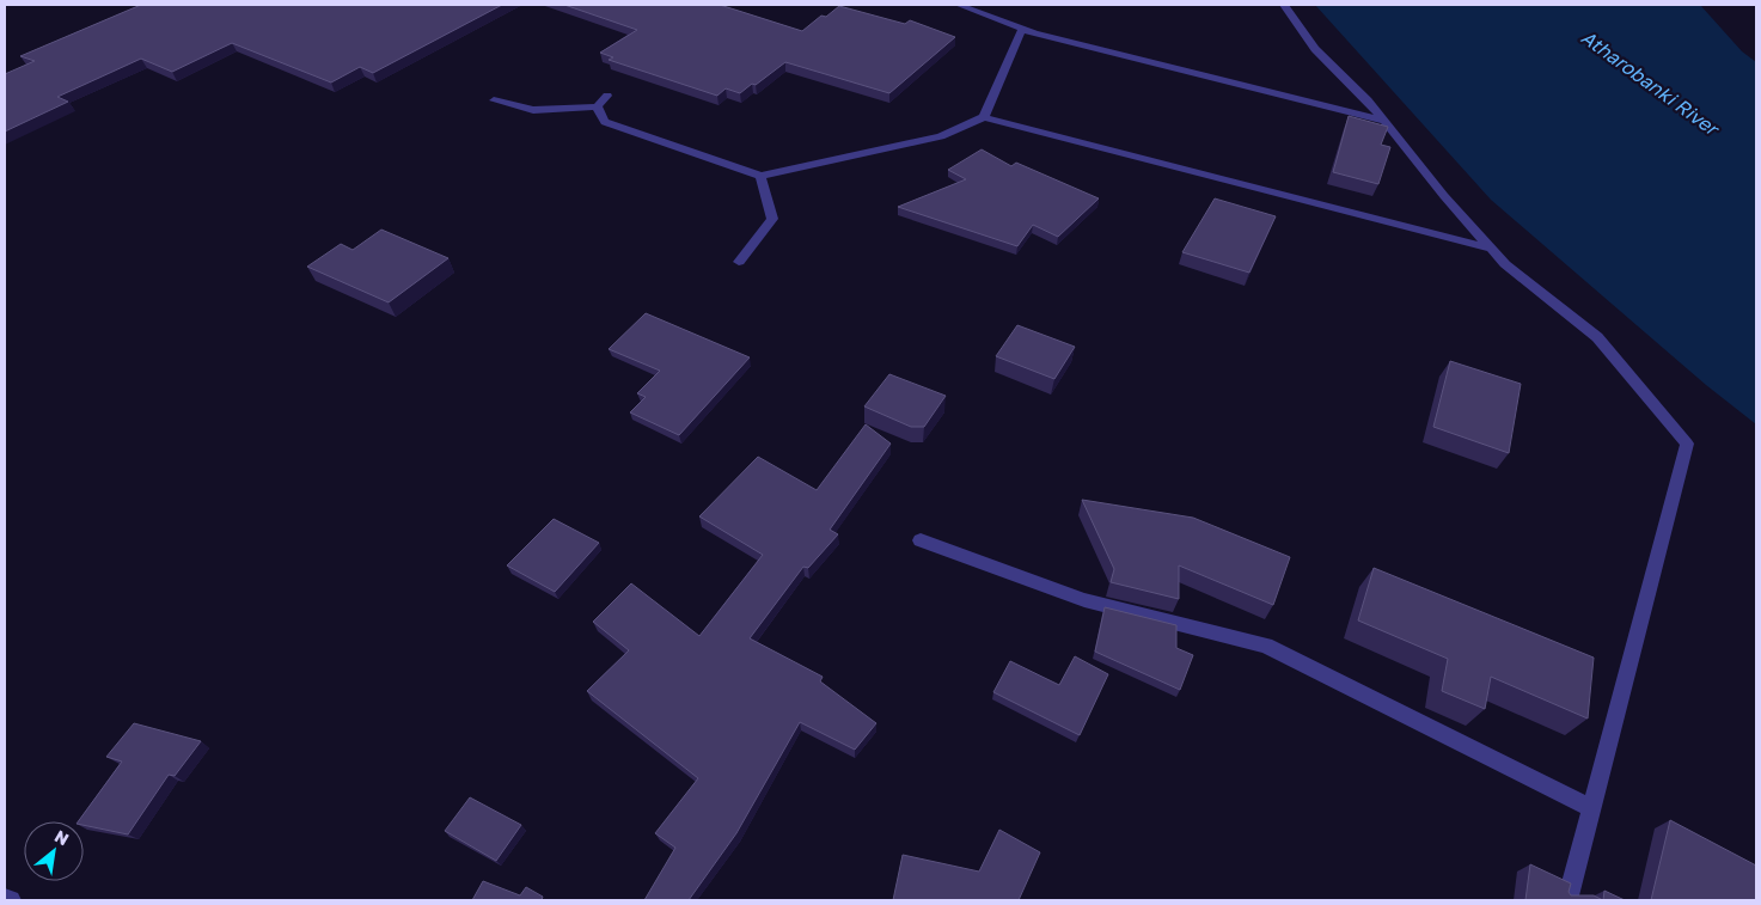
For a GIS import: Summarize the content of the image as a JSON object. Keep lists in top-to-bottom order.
{
  "water": ["Atharobanki River"],
  "north": "top right"
}
